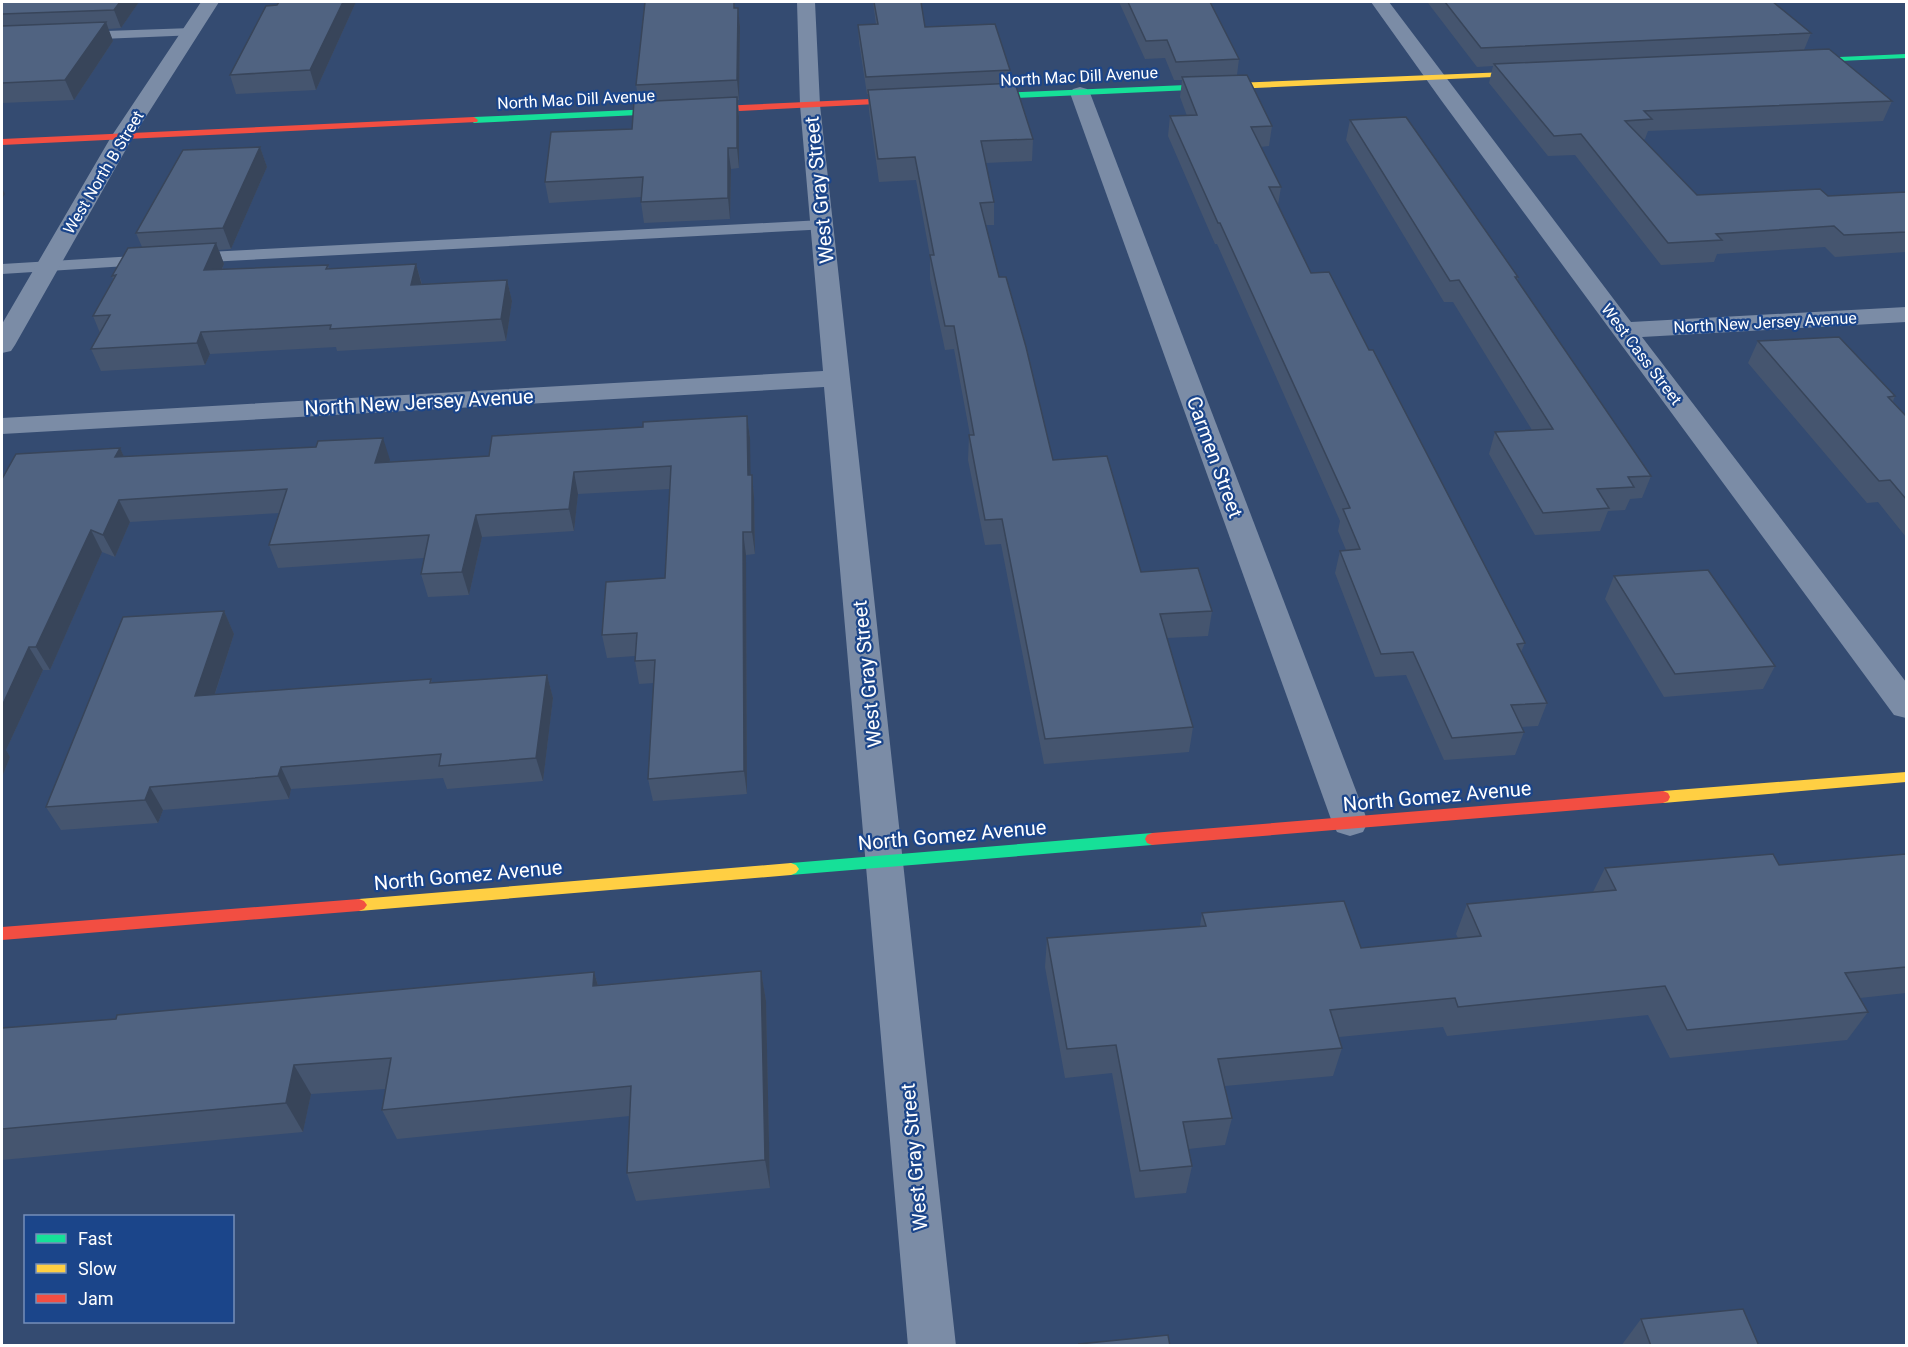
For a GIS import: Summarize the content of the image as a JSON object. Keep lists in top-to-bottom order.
{
  "streets": {
    "street": [
      "North Mac Dill Avenue",
      "West North B Street",
      "West Gray Street",
      "North New Jersey Avenue",
      "West Cass Street",
      "Carmen Street",
      "North Gomez Avenue"
    ]
  },
  "crossings": [
    ["North Mac Dill Avenue", "West North B Street"],
    ["North Mac Dill Avenue", "West Gray Street"],
    ["North Mac Dill Avenue", "West Cass Street"],
    ["North Mac Dill Avenue", "Carmen Street"],
    ["West Gray Street", "North New Jersey Avenue"],
    ["West Gray Street", "North Gomez Avenue"],
    ["North New Jersey Avenue", "West Cass Street"],
    ["Carmen Street", "North Gomez Avenue"]
  ],
  "legend": ["Fast", "Slow", "Jam"]
}
